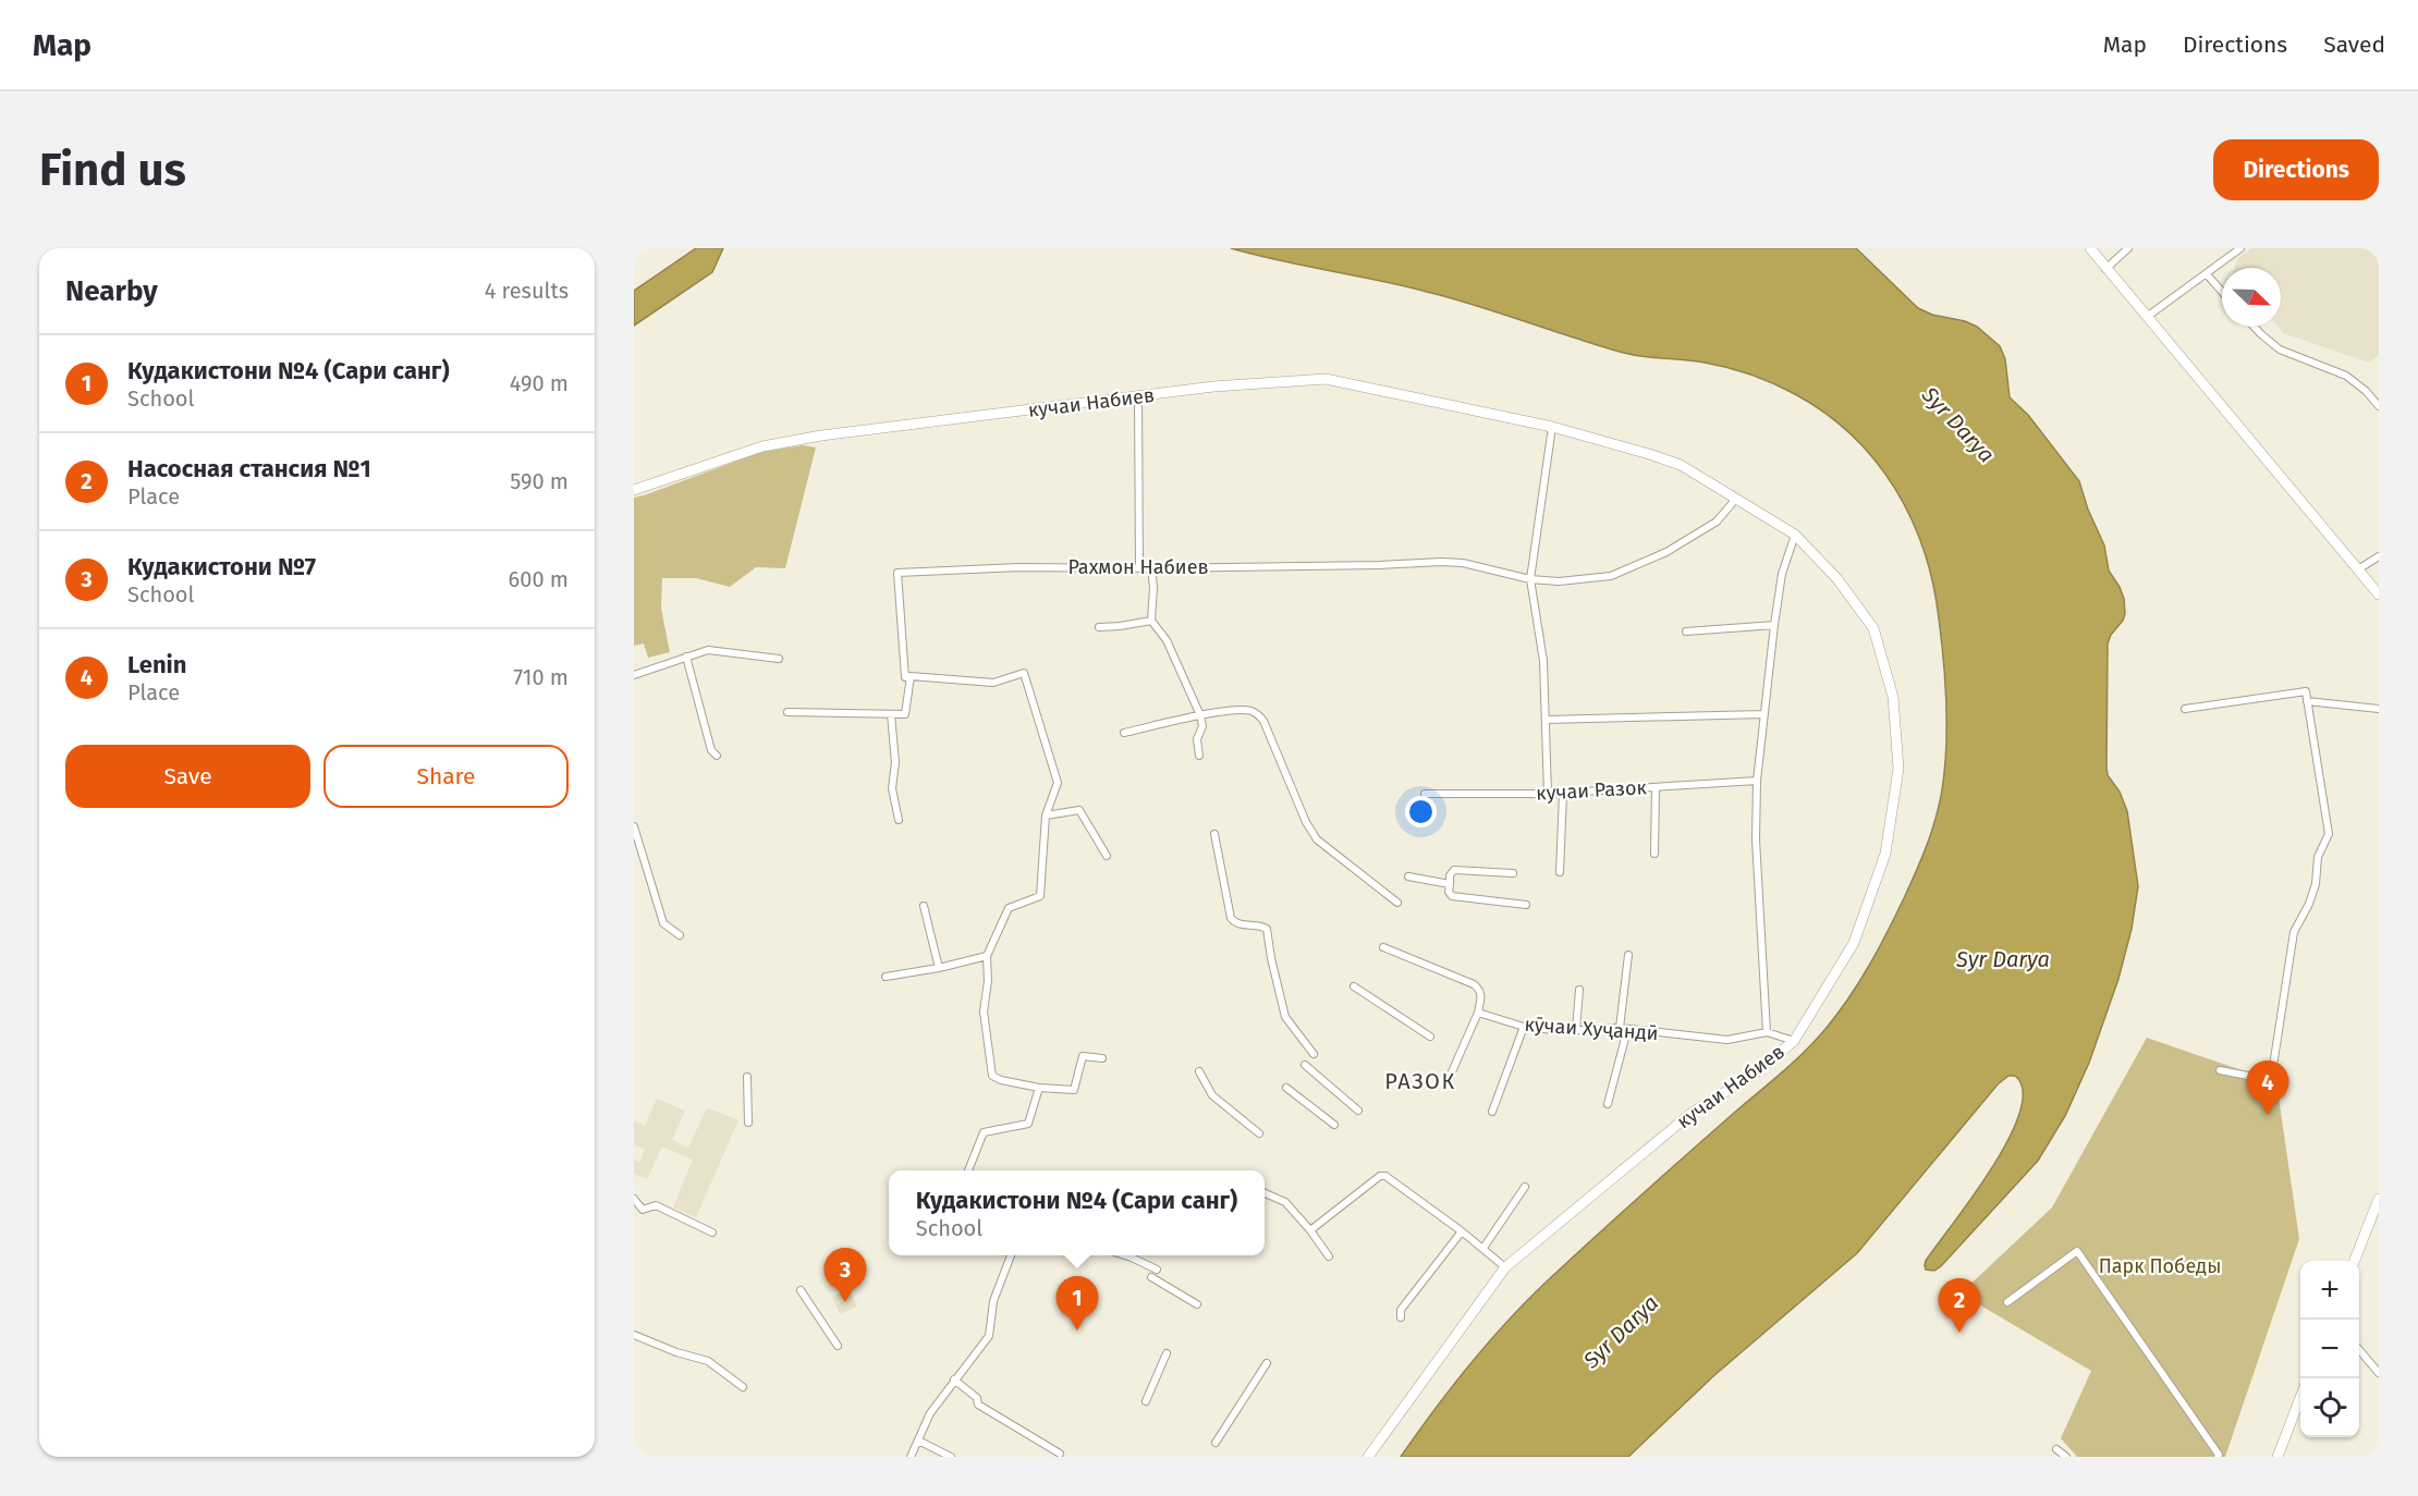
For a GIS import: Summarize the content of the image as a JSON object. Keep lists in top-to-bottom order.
{
  "streets": {
    "main road": ["кучаи Набиев"],
    "street": ["Рахмон Набиев", "кучаи Разок", "кӯчаи Хуҷандӣ"]
  },
  "crossings": [
    ["кучаи Набиев", "кучаи Разок"],
    ["кучаи Набиев", "кӯчаи Хуҷандӣ"]
  ],
  "districts": ["РАЗОК"],
  "water": ["Syr Darya"],
  "parks": ["Парк Победы"],
  "north": "bottom right",
  "page": {
    "header": "Map",
    "nav": ["Map", "Directions", "Saved"],
    "buttons": [
      "Directions",
      ["Save", "Share"]
    ],
    "title": "Find us",
    "heading": ["Nearby", "4 results"],
    "list": [
      {
        "mark": "1",
        "name": "Кудакистони №4 (Сари санг)",
        "note": "School",
        "value": "490 m"
      },
      {
        "mark": "2",
        "name": "Насосная стансия №1",
        "note": "Place",
        "value": "590 m"
      },
      {
        "mark": "3",
        "name": "Кудакистони №7",
        "note": "School",
        "value": "600 m"
      },
      {
        "mark": "4",
        "name": "Lenin",
        "note": "Place",
        "value": "710 m"
      }
    ],
    "pins": [
      "4",
      "3",
      "1",
      "2"
    ],
    "popup": ["Кудакистони №4 (Сари санг)", "School"],
    "map_buttons": ["+", "−"]
  }
}
